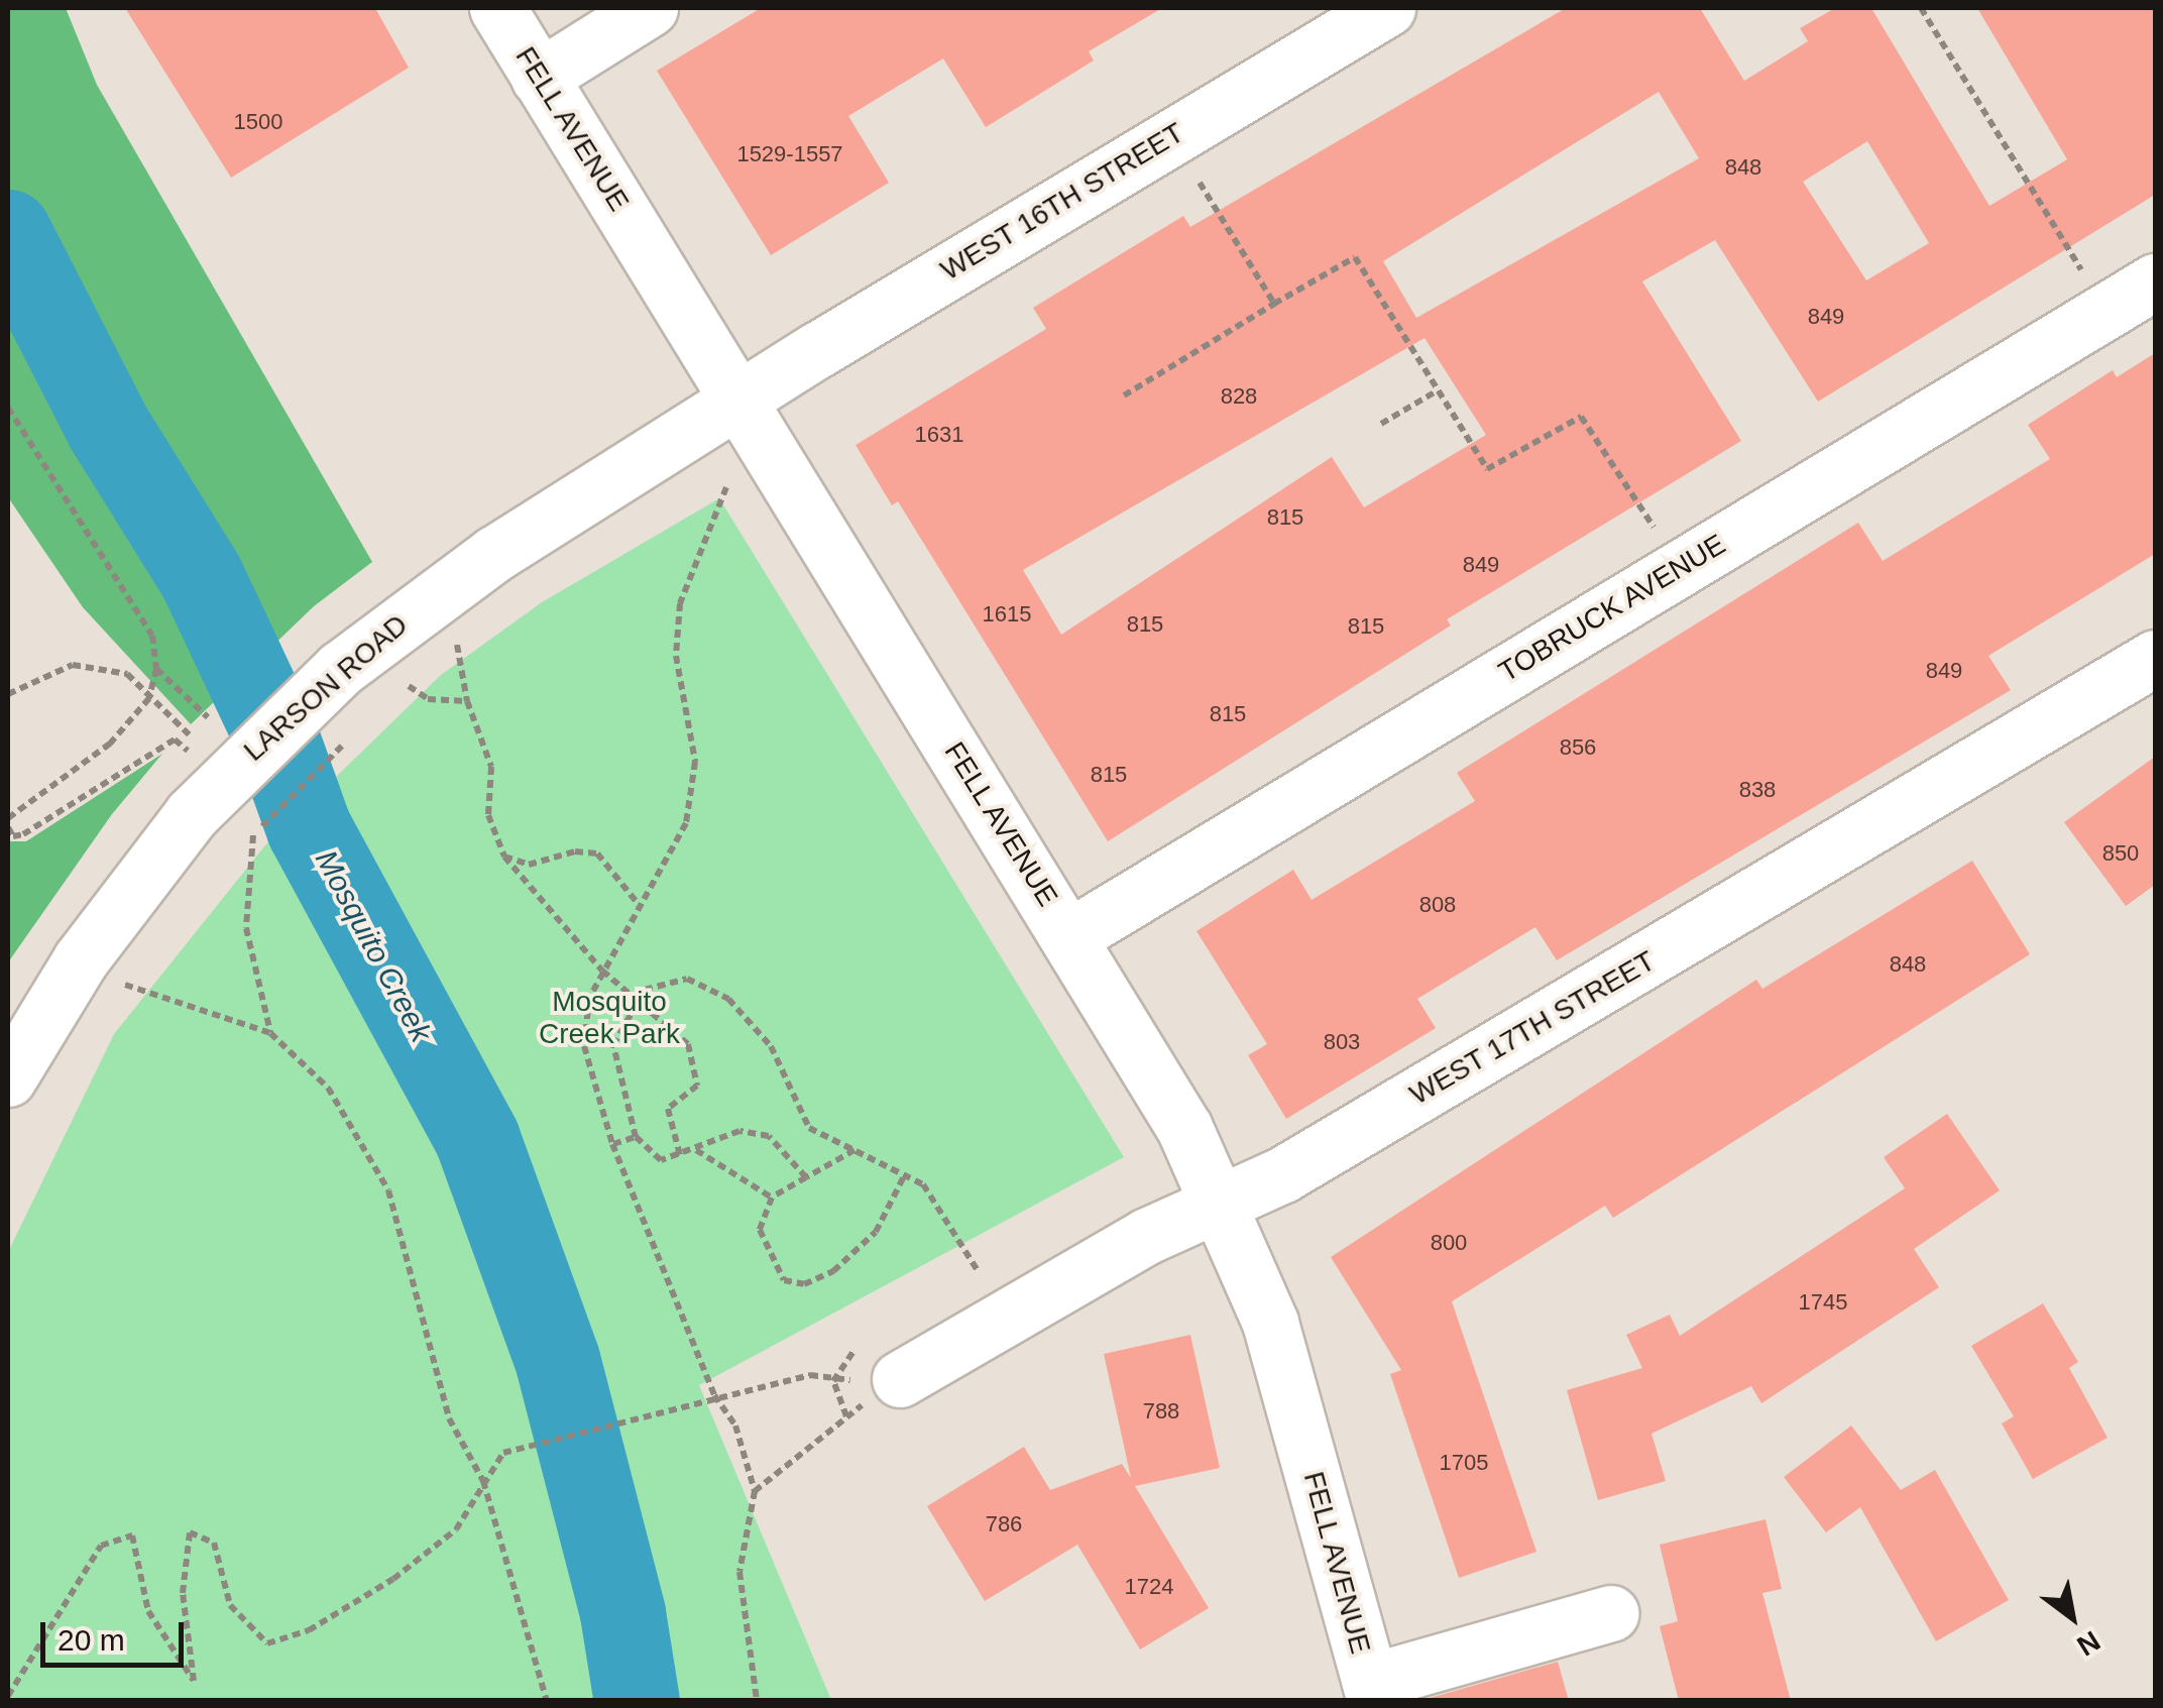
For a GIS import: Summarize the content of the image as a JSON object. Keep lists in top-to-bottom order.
{
  "streets": {
    "street": [
      "FELL AVENUE",
      "WEST 16TH STREET",
      "TOBRUCK AVENUE",
      "LARSON ROAD",
      "WEST 17TH STREET"
    ]
  },
  "crossings": [
    ["FELL AVENUE", "WEST 16TH STREET"],
    ["FELL AVENUE", "TOBRUCK AVENUE"],
    ["FELL AVENUE", "LARSON ROAD"],
    ["FELL AVENUE", "WEST 17TH STREET"],
    ["WEST 16TH STREET", "LARSON ROAD"]
  ],
  "water": ["Mosquito Creek"],
  "parks": ["Mosquito Creek Park"],
  "house_numbers": [
    "1500",
    "1529-1557",
    "848",
    "849",
    "828",
    "1631",
    "815",
    "849",
    "1615",
    "815",
    "815",
    "849",
    "815",
    "856",
    "815",
    "838",
    "850",
    "808",
    "848",
    "803",
    "800",
    "1745",
    "788",
    "1705",
    "786",
    "1724"
  ],
  "scale_bar": "20 m",
  "north": "bottom right"
}
